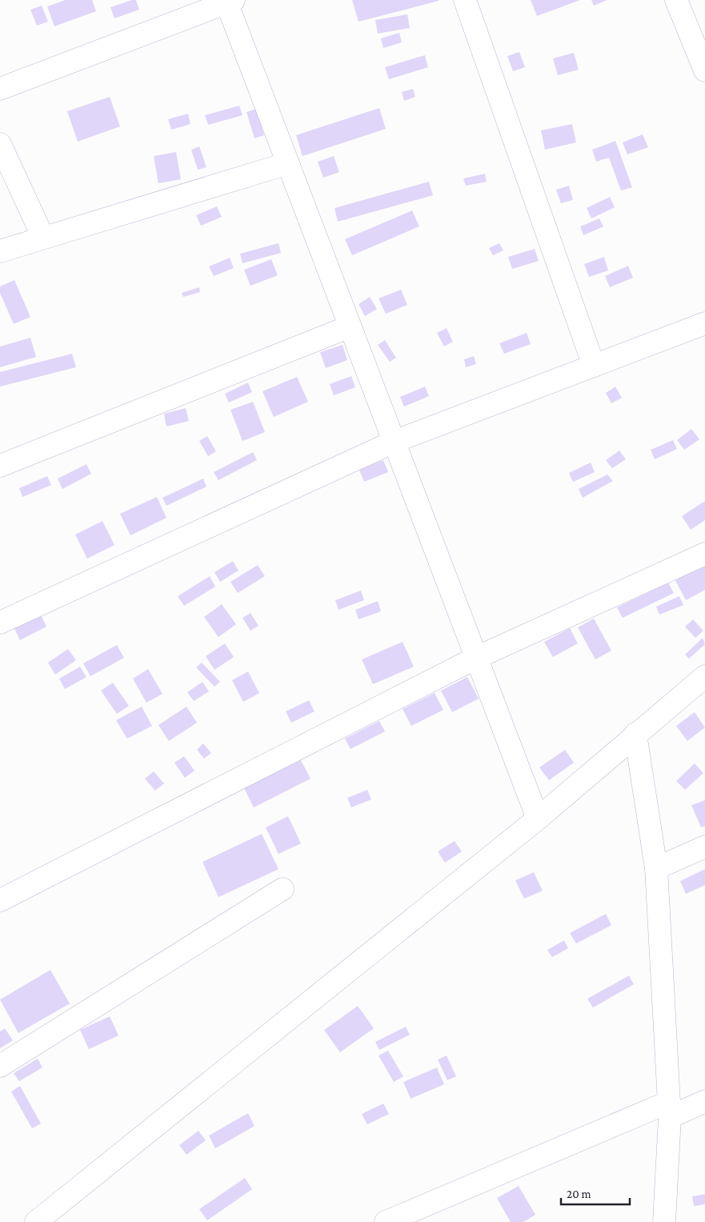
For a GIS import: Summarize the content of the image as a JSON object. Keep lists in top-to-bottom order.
{
  "scale_bar": "20 m"
}
